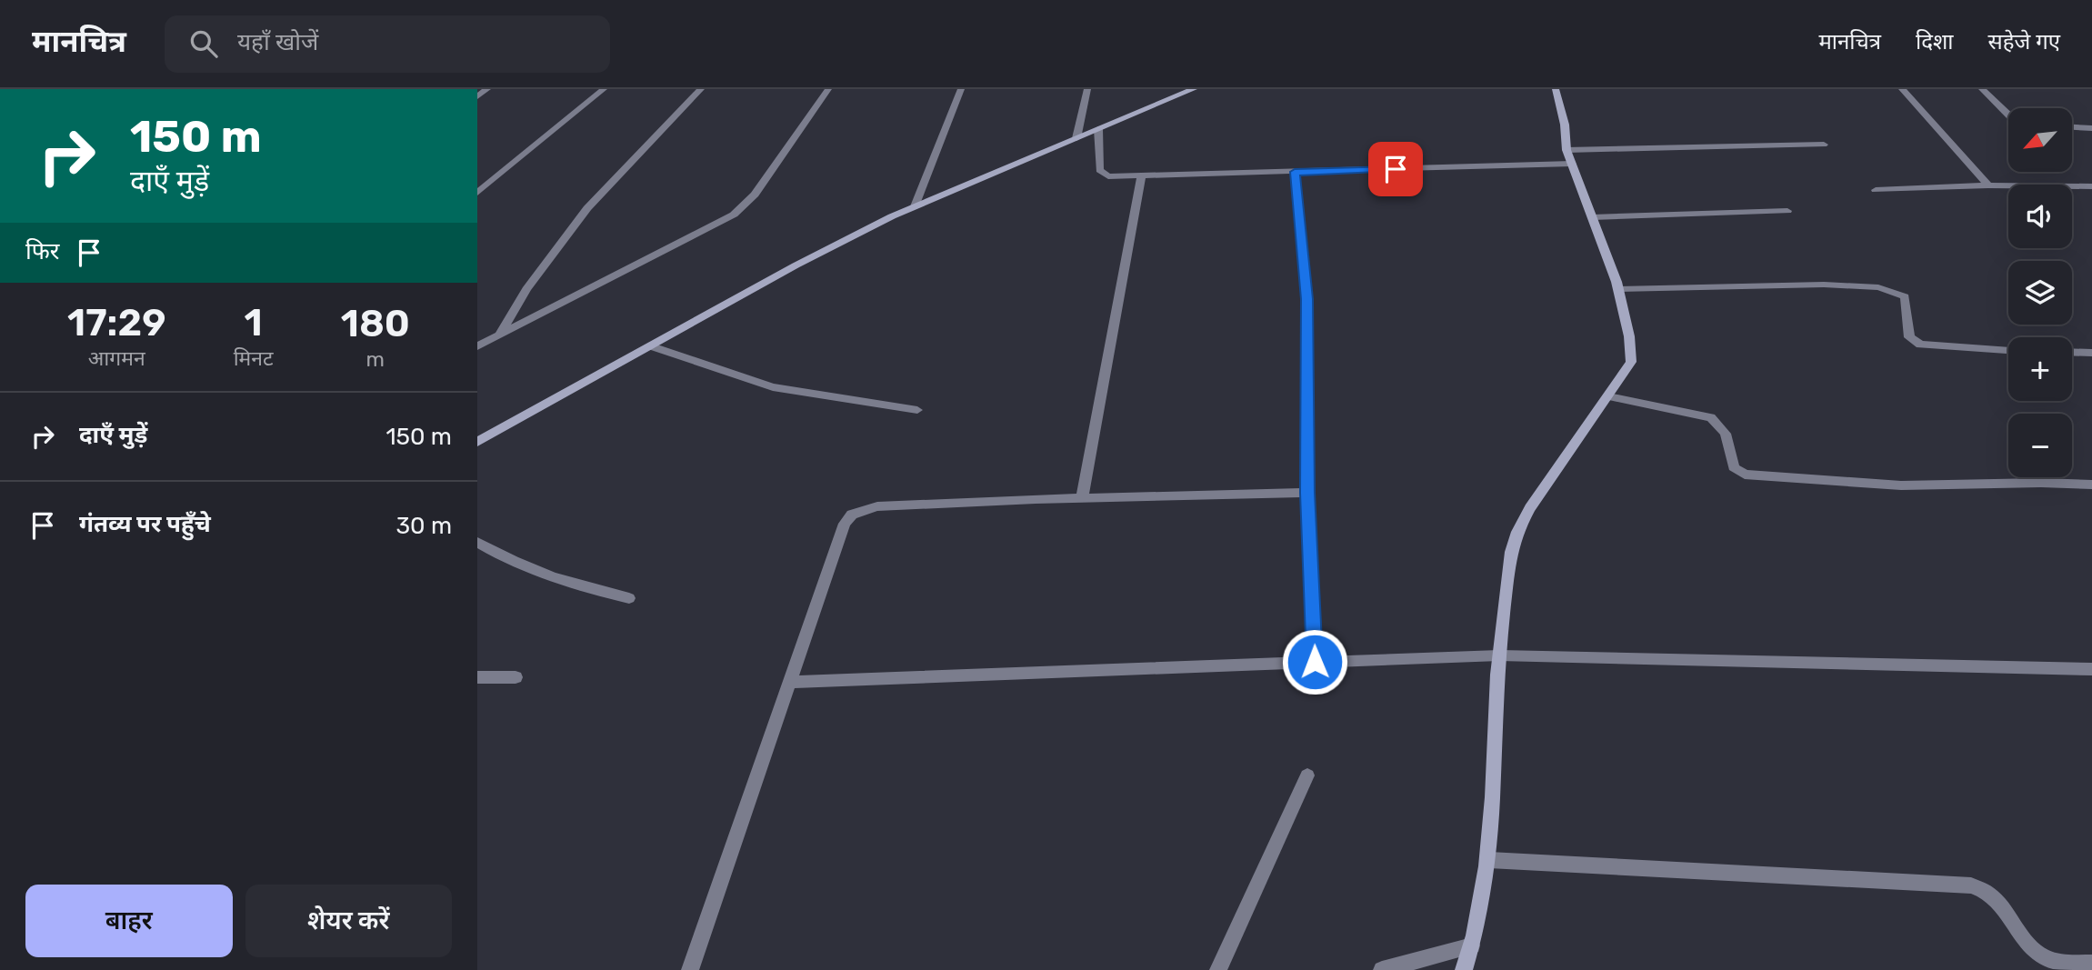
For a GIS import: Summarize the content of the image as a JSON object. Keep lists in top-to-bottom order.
{
  "north": "bottom left",
  "page": {
    "header": "मानचित्र",
    "search": "यहाँ खोजें",
    "nav": ["मानचित्र", "दिशा", "सहेजे गए"],
    "turn": ["150 m", "दाएँ मुड़ें"],
    "map_buttons": ["+", "−"],
    "then": "फिर",
    "eta": [
      "17:29",
      "आगमन",
      "1",
      "मिनट",
      "180",
      "m"
    ],
    "list": [
      {
        "name": "दाएँ मुड़ें",
        "value": "150 m"
      },
      {
        "name": "गंतव्य पर पहुँचे",
        "value": "30 m"
      }
    ],
    "buttons": ["बाहर", "शेयर करें"]
  }
}
